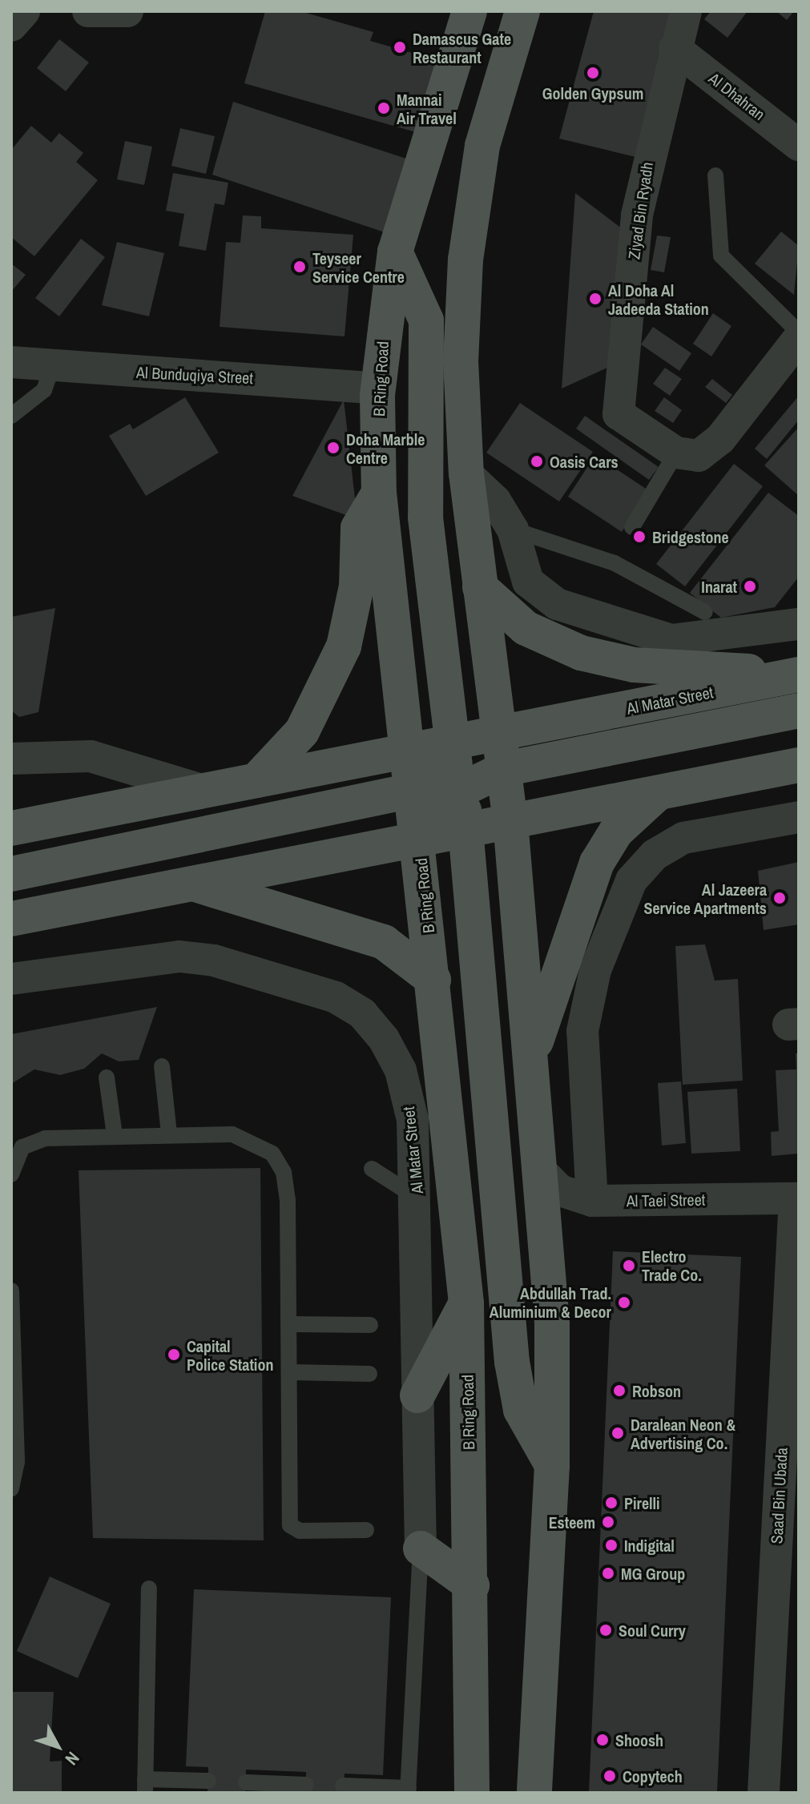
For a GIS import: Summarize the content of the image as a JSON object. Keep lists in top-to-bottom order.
{
  "streets": {
    "main road": ["B Ring Road", "Al Matar Street"],
    "street": [
      "Al Dhahran",
      "Ziyad Bin Ryadh",
      "Al Bunduqiya Street",
      "Al Taei Street",
      "Saad Bin Ubada"
    ]
  },
  "crossings": [
    ["Al Dhahran", "Ziyad Bin Ryadh"],
    ["Al Bunduqiya Street", "B Ring Road"],
    ["B Ring Road", "Al Matar Street"],
    ["Al Taei Street", "Saad Bin Ubada"]
  ],
  "places": [
    "Damascus Gate Restaurant",
    "Golden Gypsum",
    "Mannai Air Travel",
    "Teyseer Service Centre",
    "Al Doha Al Jadeeda Station",
    "Doha Marble Centre",
    "Oasis Cars",
    "Bridgestone",
    "Inarat",
    "Al Jazeera Service Apartments",
    "Electro Trade Co.",
    "Abdullah Trad. Aluminium & Decor",
    "Capital Police Station",
    "Robson",
    "Daralean Neon & Advertising Co.",
    "Pirelli",
    "Esteem",
    "Indigital",
    "MG Group",
    "Soul Curry",
    "Shoosh",
    "Copytech"
  ],
  "north": "bottom right"
}
